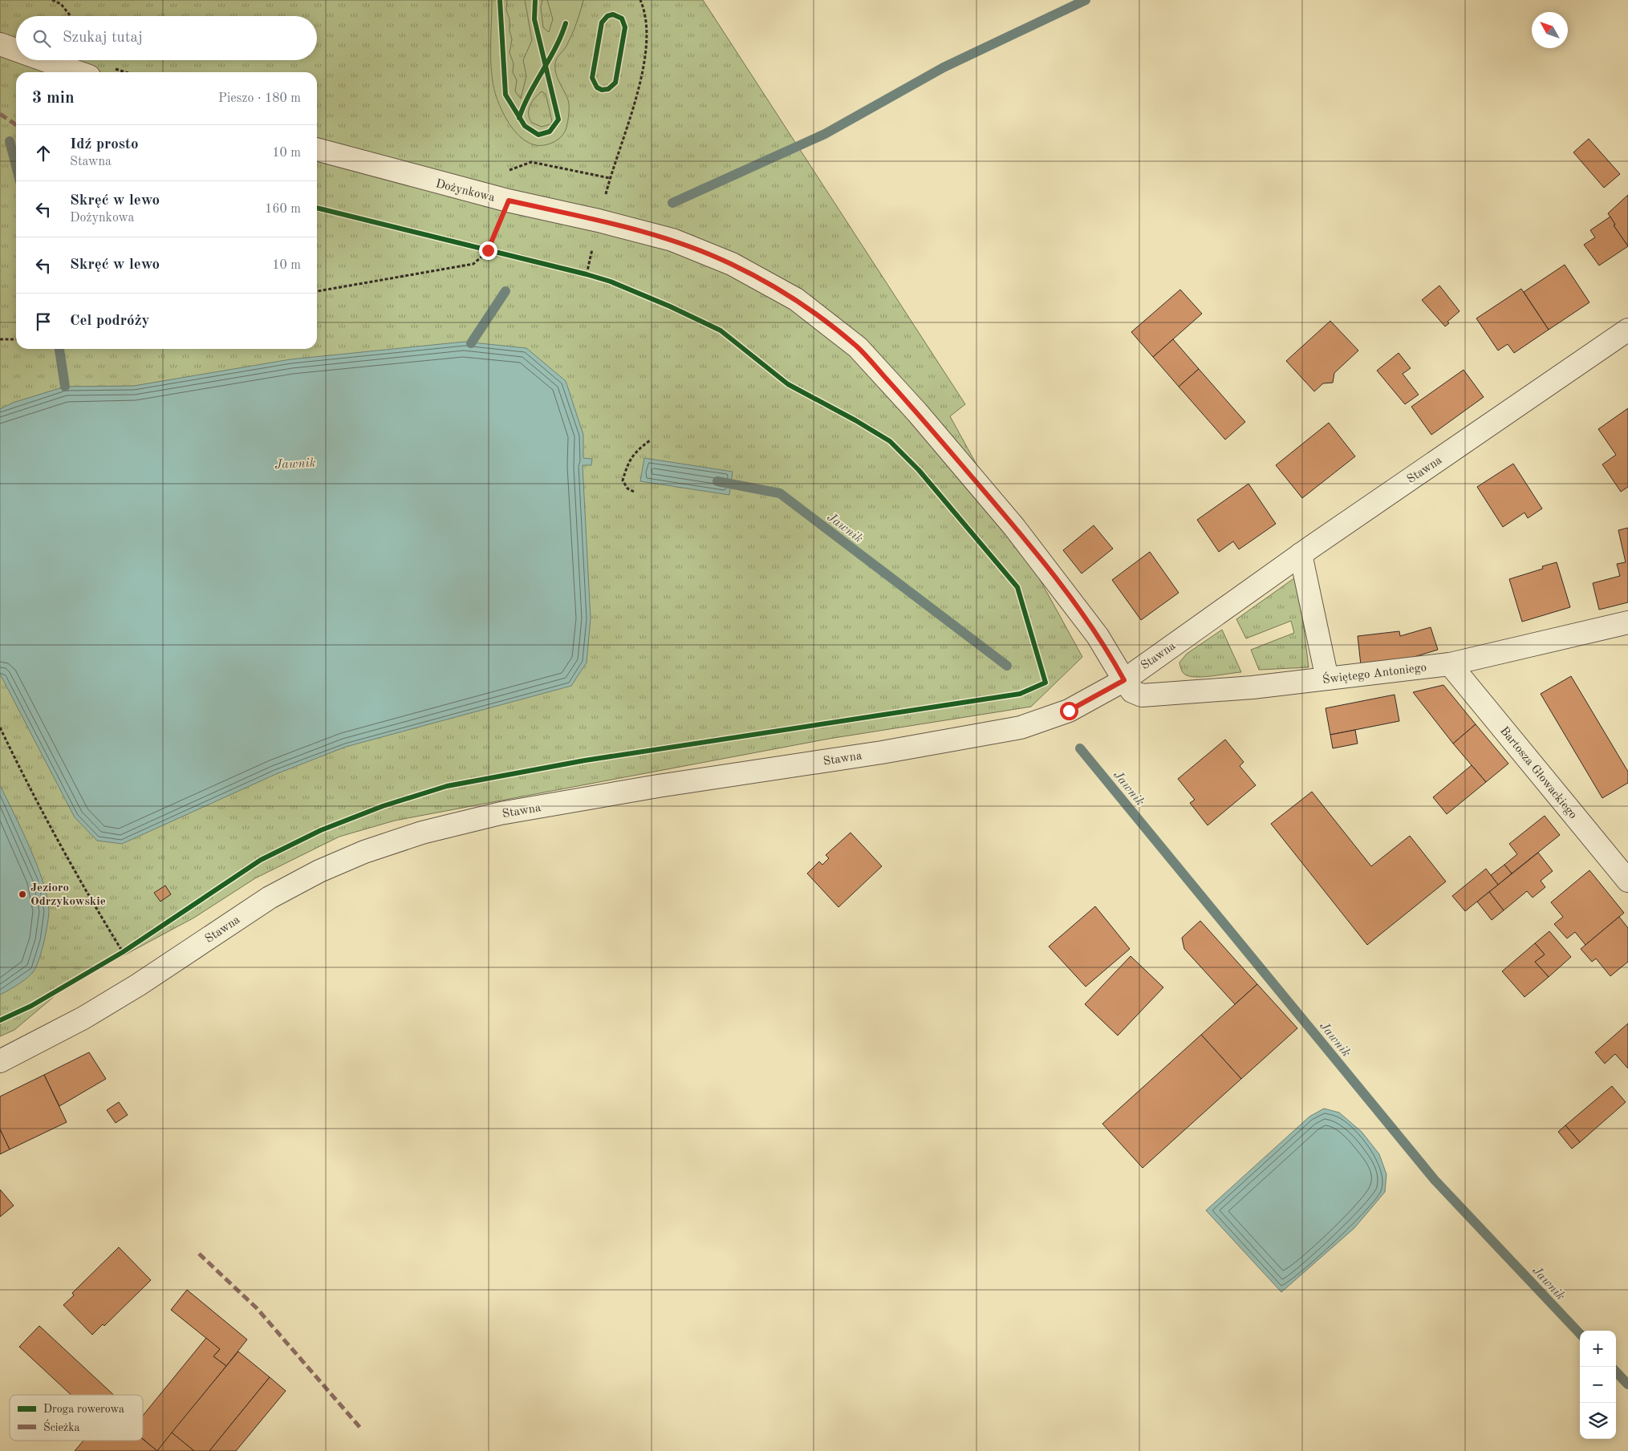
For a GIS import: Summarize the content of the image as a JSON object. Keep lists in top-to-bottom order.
{
  "streets": {
    "street": [
      "Dożynkowa",
      "Stawna",
      "Świętego Antoniego",
      "Bartosza Głowackiego"
    ]
  },
  "crossings": [
    ["Dożynkowa", "Stawna"],
    ["Dożynkowa", "Świętego Antoniego"],
    ["Stawna", "Świętego Antoniego"],
    ["Świętego Antoniego", "Bartosza Głowackiego"]
  ],
  "water": ["Jawnik"],
  "places": ["Jezioro Odrzykowskie"],
  "legend": ["Droga rowerowa", "Ścieżka"],
  "north": "top left",
  "page": {
    "search": "Szukaj tutaj",
    "heading": ["3 min", "Pieszo · 180 m"],
    "list": [
      ["Idź prosto", "Stawna", "10 m"],
      ["Skręć w lewo", "Dożynkowa", "160 m"],
      ["Skręć w lewo", "10 m"],
      "Cel podróży"
    ],
    "map_buttons": ["+", "−"]
  }
}
